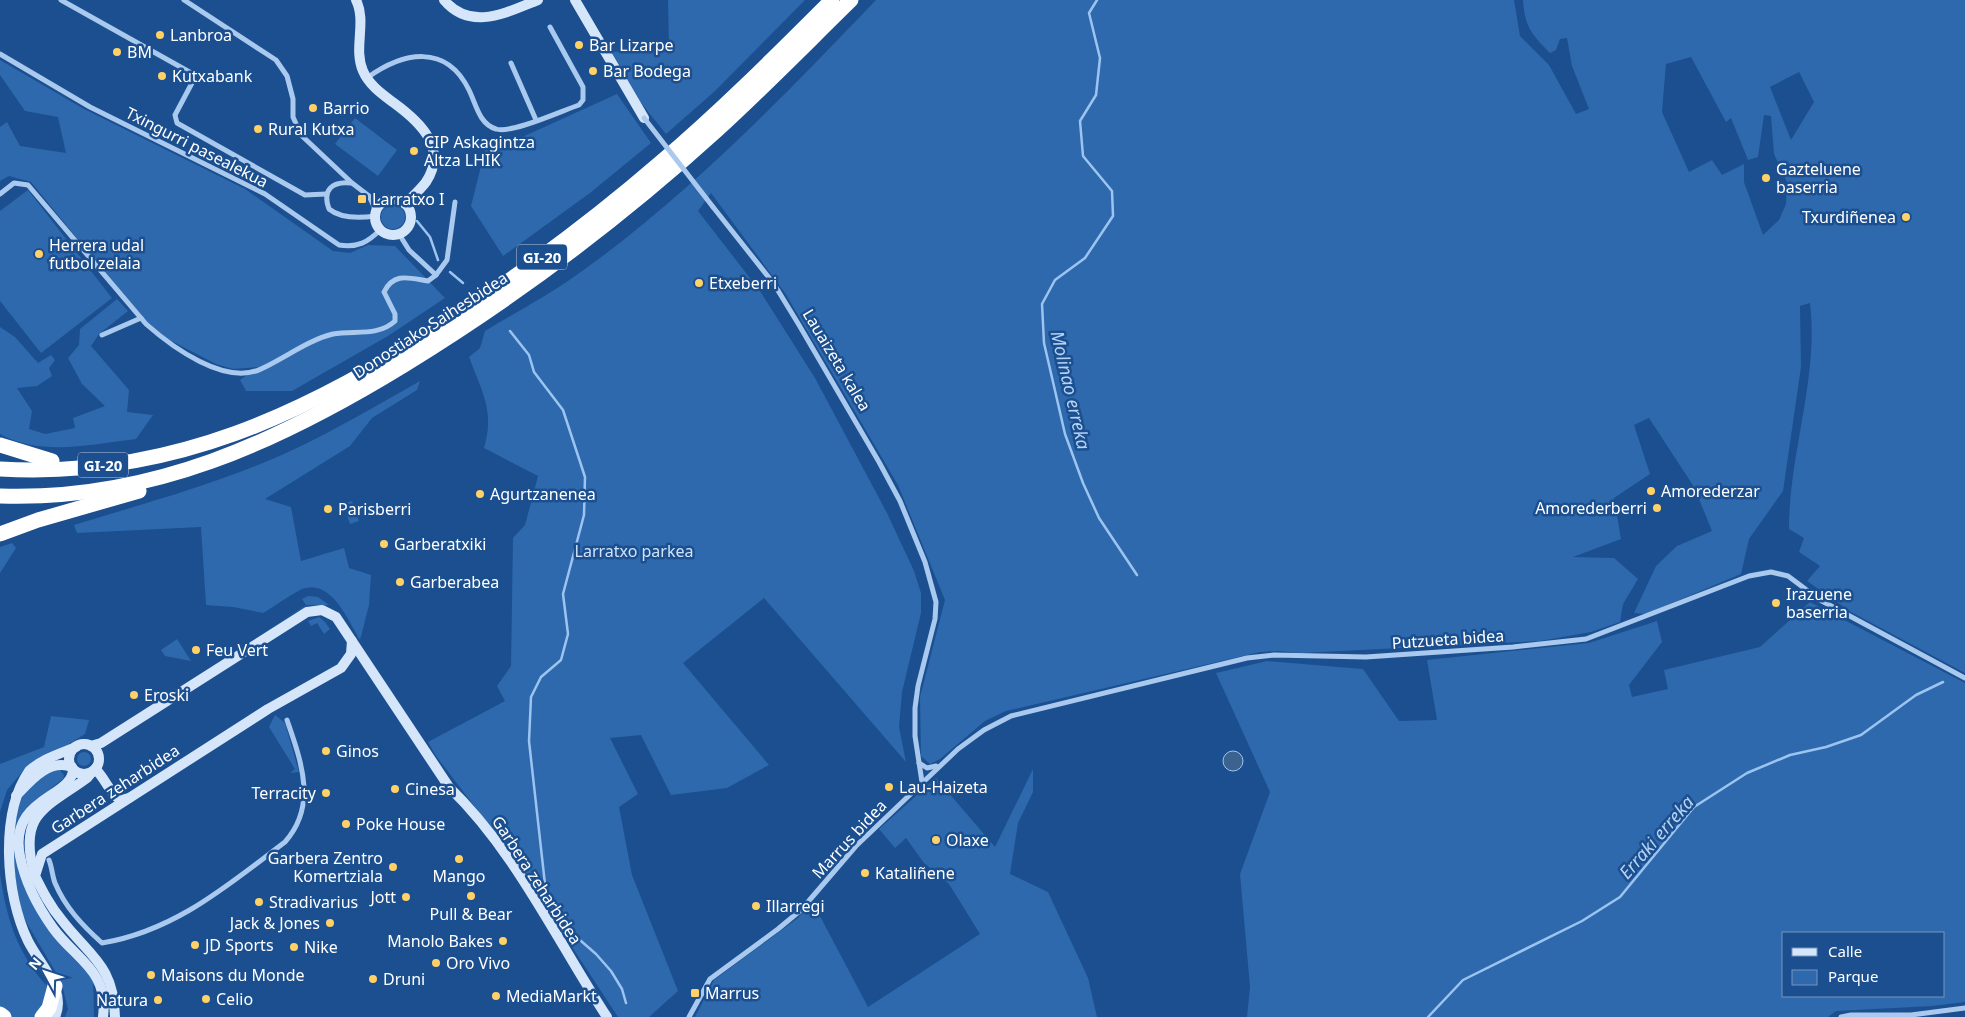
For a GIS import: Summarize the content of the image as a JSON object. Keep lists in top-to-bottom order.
{
  "streets": {
    "highway": ["GI-20", "Donostiako Saihesbidea"],
    "street": [
      "Txingurri pasealekua",
      "Lauaizeta kalea",
      "Putzueta bidea",
      "Garbera zeharbidea",
      "Marrus bidea"
    ]
  },
  "crossings": [
    ["Lauaizeta kalea", "Putzueta bidea"],
    ["Lauaizeta kalea", "Marrus bidea"],
    ["Putzueta bidea", "Marrus bidea"]
  ],
  "water": ["Molinao erreka", "Erraki erreka"],
  "parks": ["Larratxo parkea"],
  "places": {
    "other": [
      "Lanbroa",
      "Bar Lizarpe",
      "BM",
      "Bar Bodega",
      "Kutxabank",
      "Barrio",
      "Rural Kutxa",
      "CIP Askagintza Altza LHIK",
      "Gazteluene baserria",
      "Txurdiñenea",
      "Herrera udal futbol zelaia",
      "Etxeberri",
      "Amorederzar",
      "Agurtzanenea",
      "Amorederberri",
      "Parisberri",
      "Garberatxiki",
      "Garberabea",
      "Irazuene baserria",
      "Feu Vert",
      "Eroski",
      "Ginos",
      "Lau-Haizeta",
      "Cinesa",
      "Terracity",
      "Poke House",
      "Olaxe",
      "Mango",
      "Garbera Zentro Komertziala",
      "Kataliñene",
      "Pull & Bear",
      "Jott",
      "Stradivarius",
      "Illarregi",
      "Jack & Jones",
      "Manolo Bakes",
      "JD Sports",
      "Nike",
      "Oro Vivo",
      "Maisons du Monde",
      "Druni",
      "MediaMarkt",
      "Celio",
      "Natura"
    ],
    "transit": ["Larratxo I", "Marrus"]
  },
  "legend": ["Calle", "Parque"],
  "north": "top left"
}
